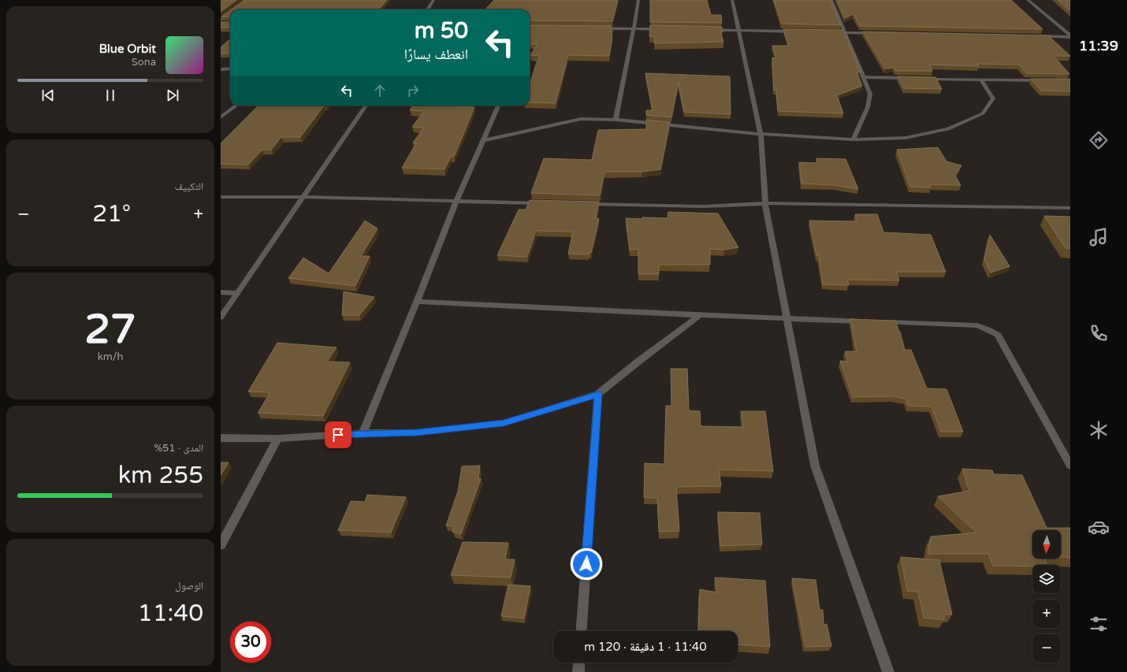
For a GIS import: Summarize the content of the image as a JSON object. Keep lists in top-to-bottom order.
{
  "north": "bottom",
  "page": {
    "tabs": "11:39",
    "turn": ["50 m", "انعطف يسارًا"],
    "song": ["Blue Orbit", "Sona"],
    "tile": [
      "التكييف",
      ["27", "km/h"],
      ["المدى · 51%", "255 km"],
      ["الوصول", "11:40"]
    ],
    "heat": ["−", "21°", "+"],
    "map_buttons": ["+", "−"],
    "limit": "30",
    "trip": "11:40 · 1 دقيقة · 120 m"
  }
}
